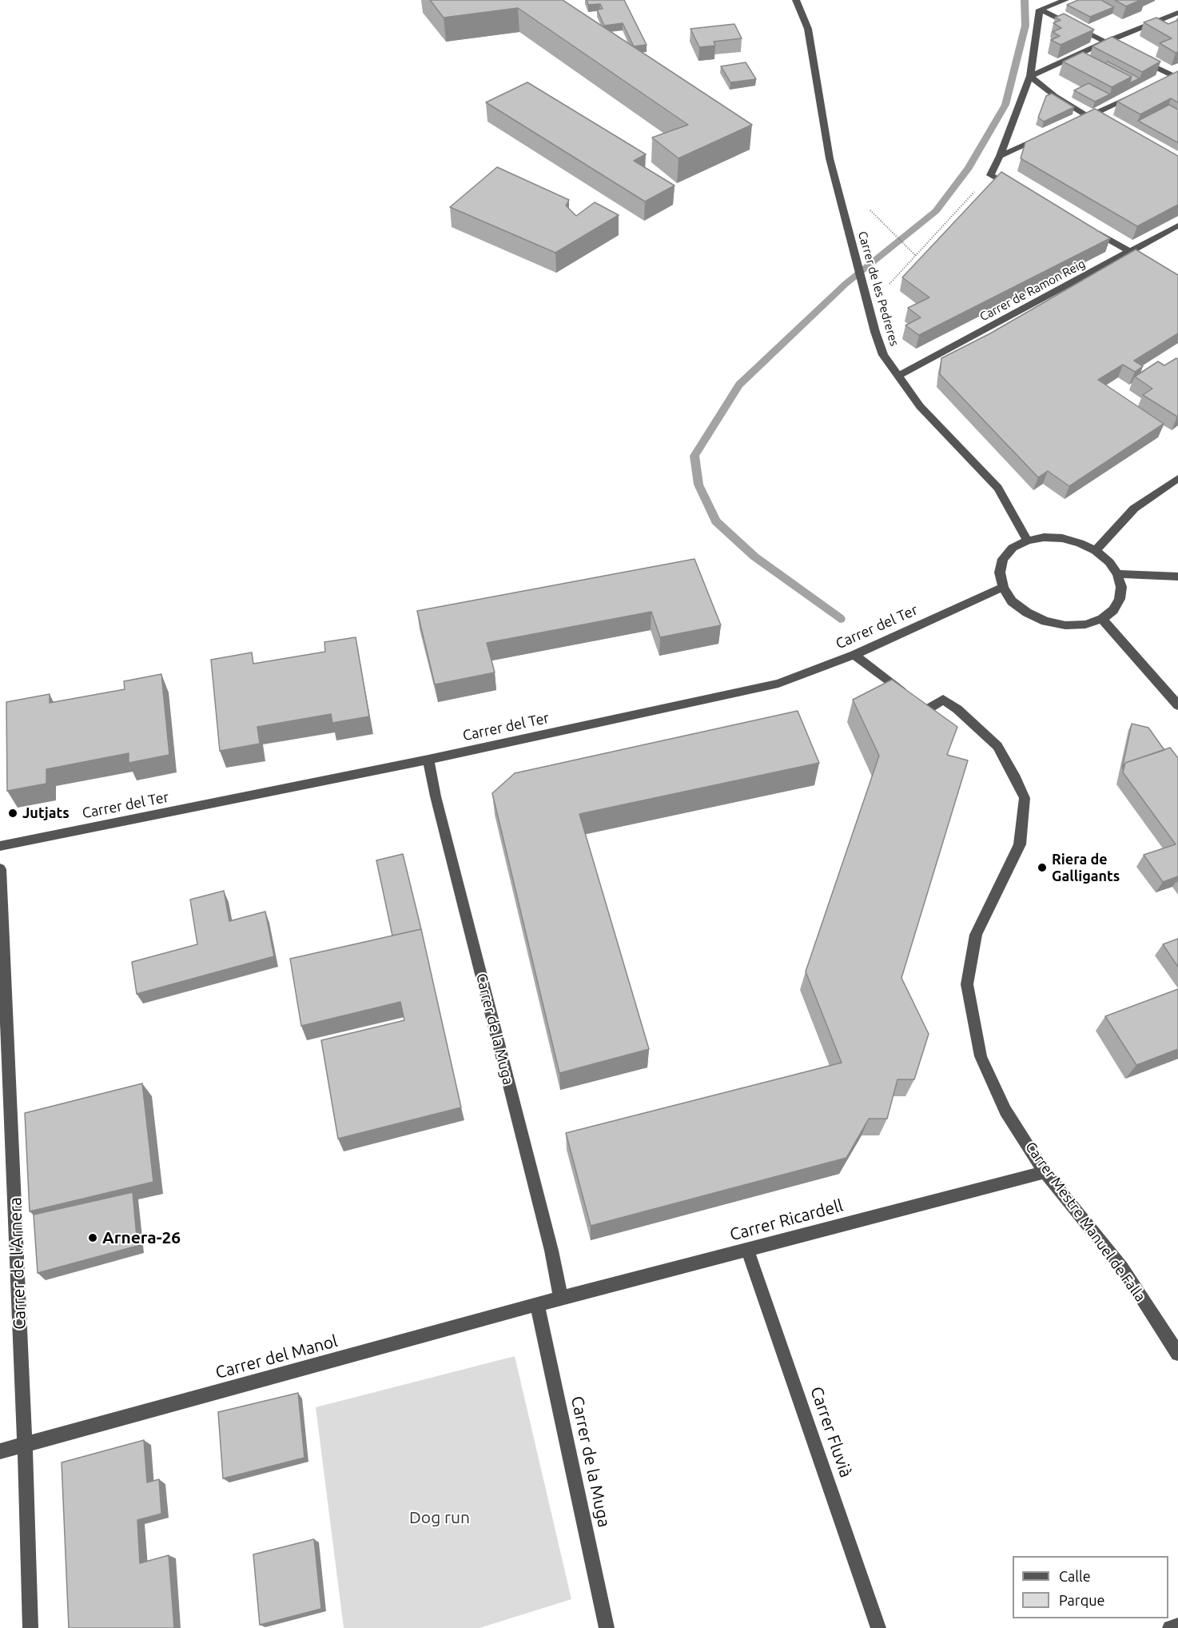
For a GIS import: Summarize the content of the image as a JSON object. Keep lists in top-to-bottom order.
{
  "streets": {
    "street": [
      "Carrer de les Pedreres",
      "Carrer de Ramon Reig",
      "Carrer del Ter",
      "Carrer de la Muga",
      "Carrer Ricardell",
      "Carrer Mestre Manuel de Falla",
      "Carrer de l'Arnera",
      "Carrer del Manol",
      "Carrer Fluvià"
    ]
  },
  "crossings": [
    ["Carrer de les Pedreres", "Carrer de Ramon Reig"],
    ["Carrer de les Pedreres", "Carrer del Ter"],
    ["Carrer del Ter", "Carrer de la Muga"],
    ["Carrer del Ter", "Carrer Mestre Manuel de Falla"],
    ["Carrer de la Muga", "Carrer Ricardell"],
    ["Carrer de la Muga", "Carrer del Manol"],
    ["Carrer Ricardell", "Carrer Mestre Manuel de Falla"],
    ["Carrer Ricardell", "Carrer del Manol"],
    ["Carrer Ricardell", "Carrer Fluvià"],
    ["Carrer de l'Arnera", "Carrer del Manol"]
  ],
  "parks": ["Dog run"],
  "places": ["Jutjats", "Riera de Galligants", "Arnera-26"],
  "legend": ["Calle", "Parque"]
}
